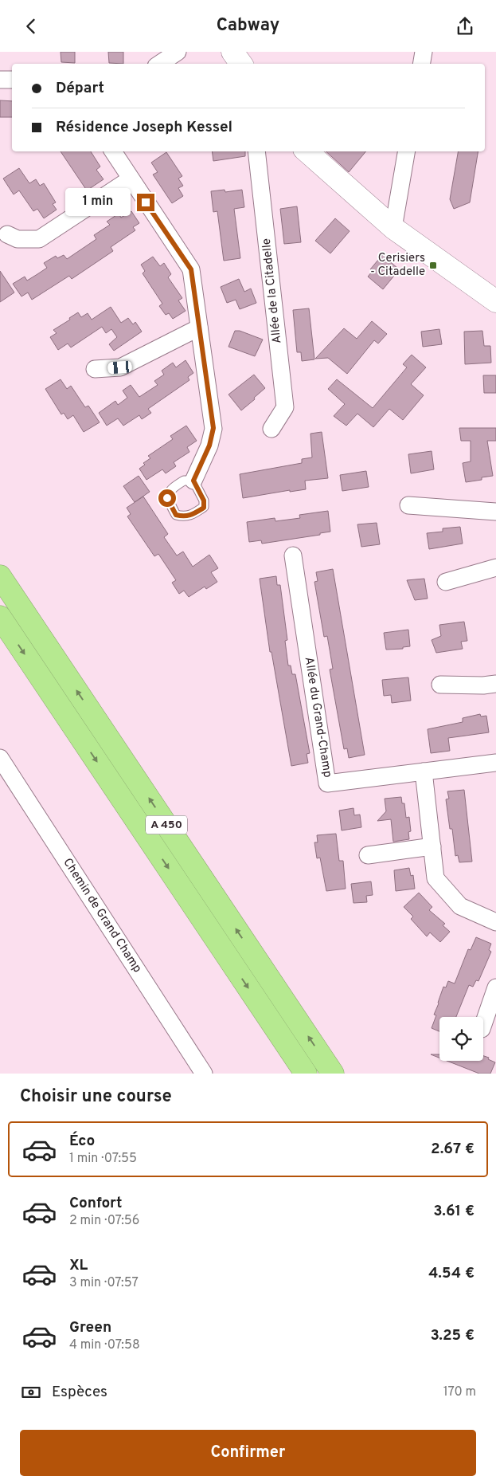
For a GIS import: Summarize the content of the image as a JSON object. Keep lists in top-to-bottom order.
{
  "streets": {
    "highway": ["A 450"],
    "street": ["Allée de la Citadelle", "Allée du Grand-Champ", "Chemin de Grand Champ"]
  },
  "places": {
    "transit": ["Cerisiers - Citadelle"]
  },
  "page": {
    "header": "Cabway",
    "banner": ["Départ", "Résidence Joseph Kessel"],
    "bubble": "1 min",
    "heading": "Choisir une course",
    "list": [
      {
        "name": "Éco",
        "note": "1 min · 07:55",
        "value": "2.67 €"
      },
      {
        "name": "Confort",
        "note": "2 min · 07:56",
        "value": "3.61 €"
      },
      {
        "name": "XL",
        "note": "3 min · 07:57",
        "value": "4.54 €"
      },
      {
        "name": "Green",
        "note": "4 min · 07:58",
        "value": "3.25 €"
      }
    ],
    "pay": ["Espèces", "170 m"],
    "buttons": "Confirmer"
  }
}
